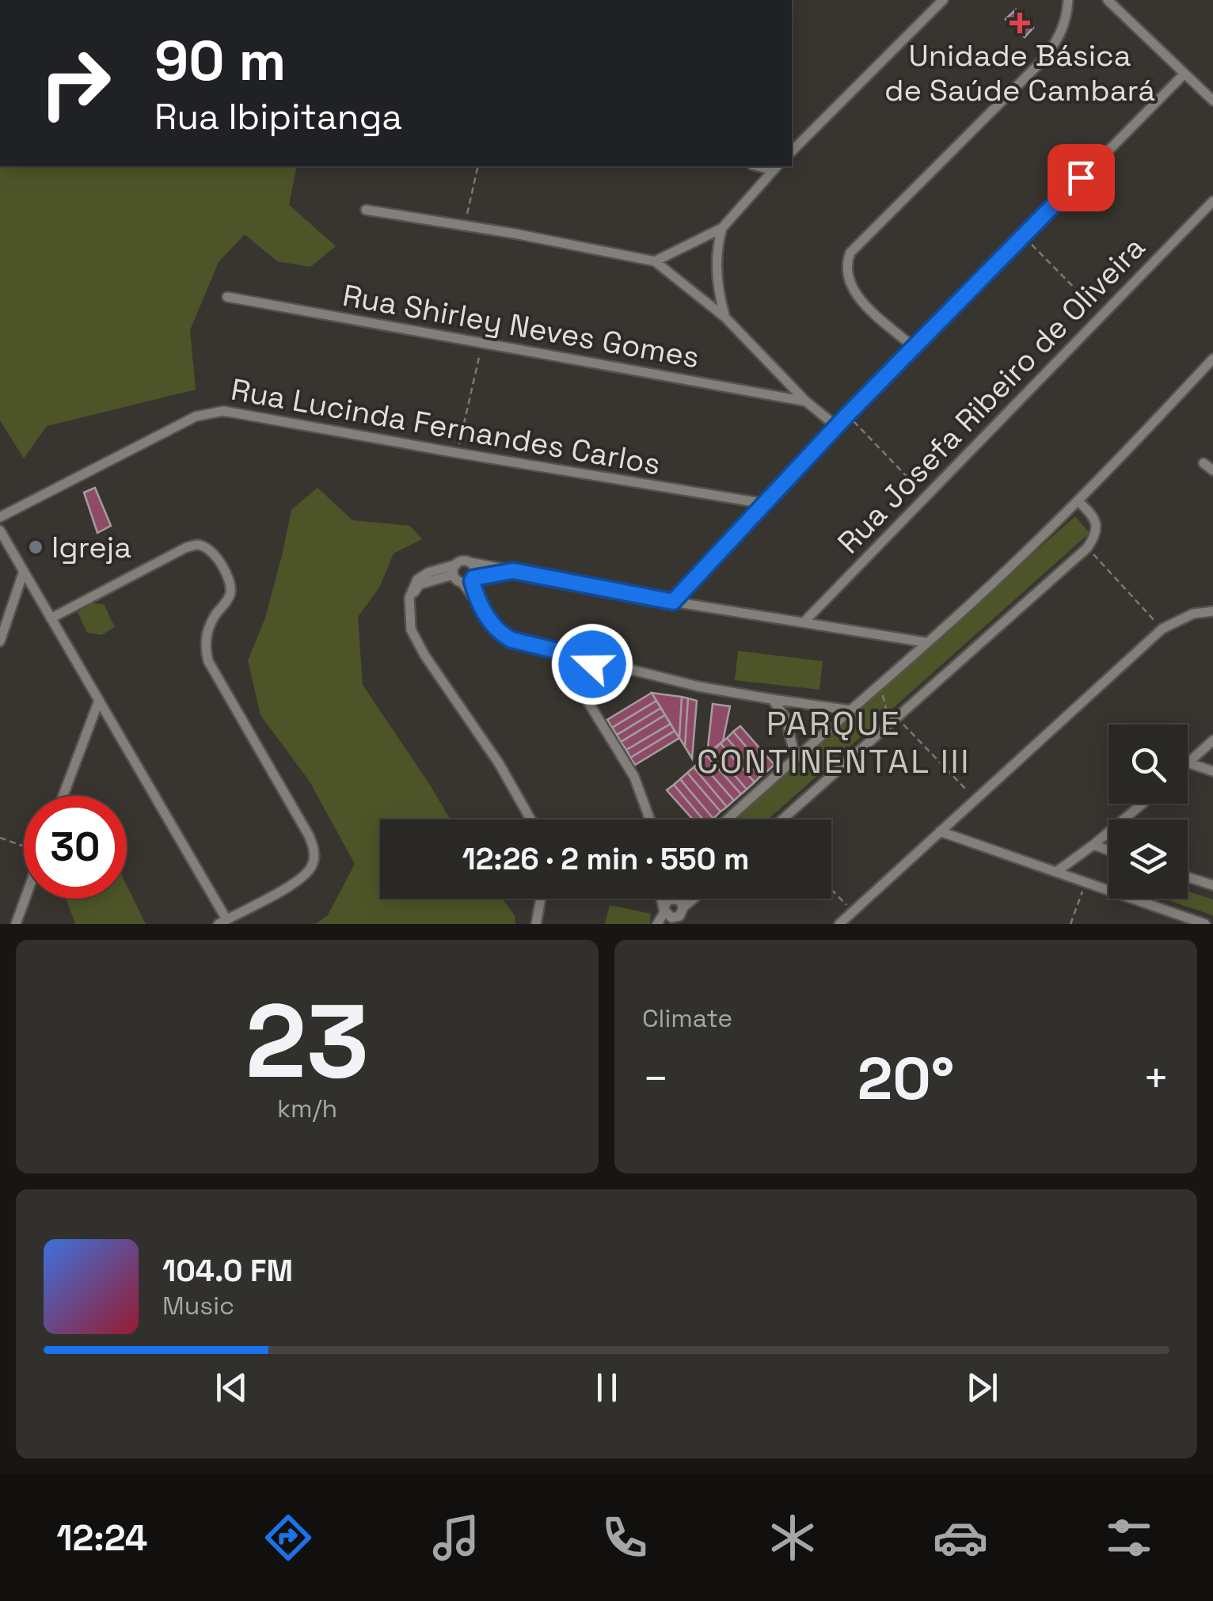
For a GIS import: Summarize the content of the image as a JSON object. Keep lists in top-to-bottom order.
{
  "streets": {
    "street": ["Rua Shirley Neves Gomes", "Rua Josefa Ribeiro de Oliveira", "Rua Lucinda Fernandes Carlos"]
  },
  "districts": ["PARQUE CONTINENTAL III"],
  "places": {
    "health": ["Unidade Básica de Saúde Cambará"],
    "other": ["Igreja"]
  },
  "page": {
    "turn": ["90 m", "Rua Ibipitanga"],
    "limit": "30",
    "trip": "12:26 · 2 min · 550 m",
    "tile": [
      ["23", "km/h"],
      "Climate"
    ],
    "heat": ["−", "20°", "+"],
    "song": ["104.0 FM", "Music"],
    "tabs": "12:24"
  }
}
